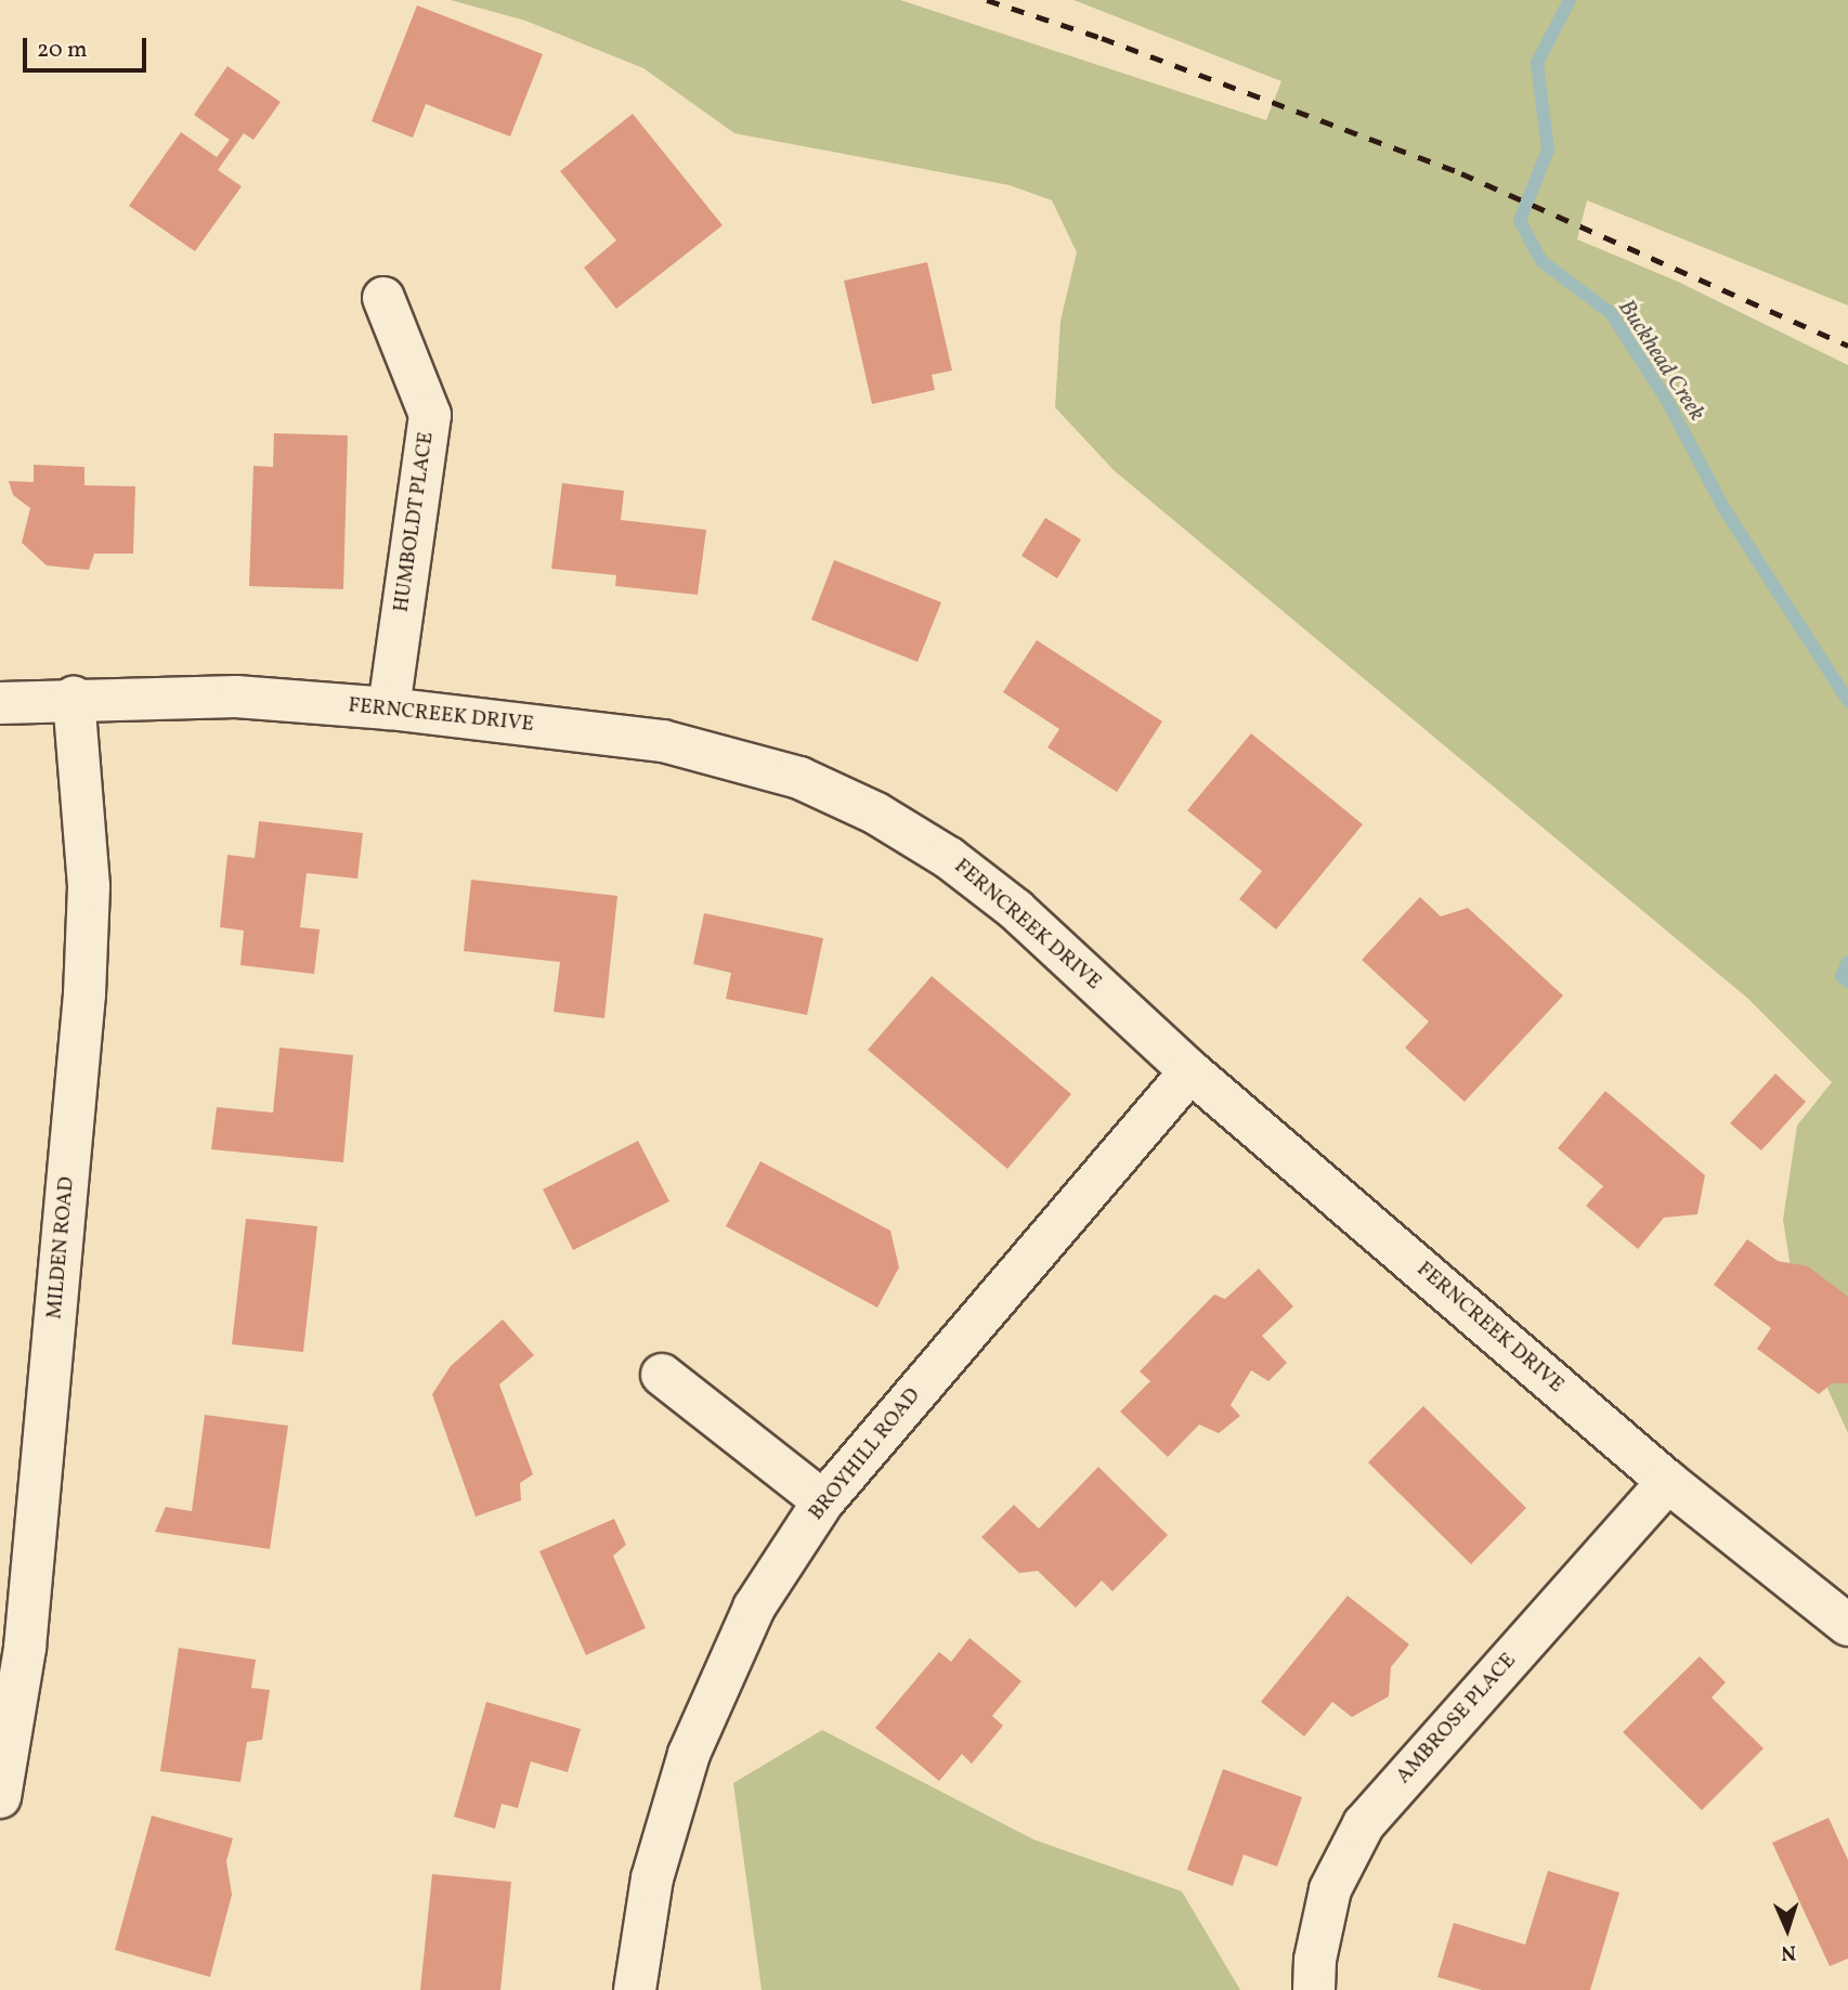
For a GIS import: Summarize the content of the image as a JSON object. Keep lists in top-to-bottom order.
{
  "streets": {
    "street": [
      "HUMBOLDT PLACE",
      "FERNCREEK DRIVE",
      "MILDEN ROAD",
      "BROYHILL ROAD",
      "AMBROSE PLACE"
    ]
  },
  "crossings": [
    ["HUMBOLDT PLACE", "FERNCREEK DRIVE"],
    ["FERNCREEK DRIVE", "MILDEN ROAD"],
    ["FERNCREEK DRIVE", "BROYHILL ROAD"],
    ["FERNCREEK DRIVE", "AMBROSE PLACE"]
  ],
  "water": ["Buckhead Creek"],
  "scale_bar": "20 m",
  "north": "bottom"
}
